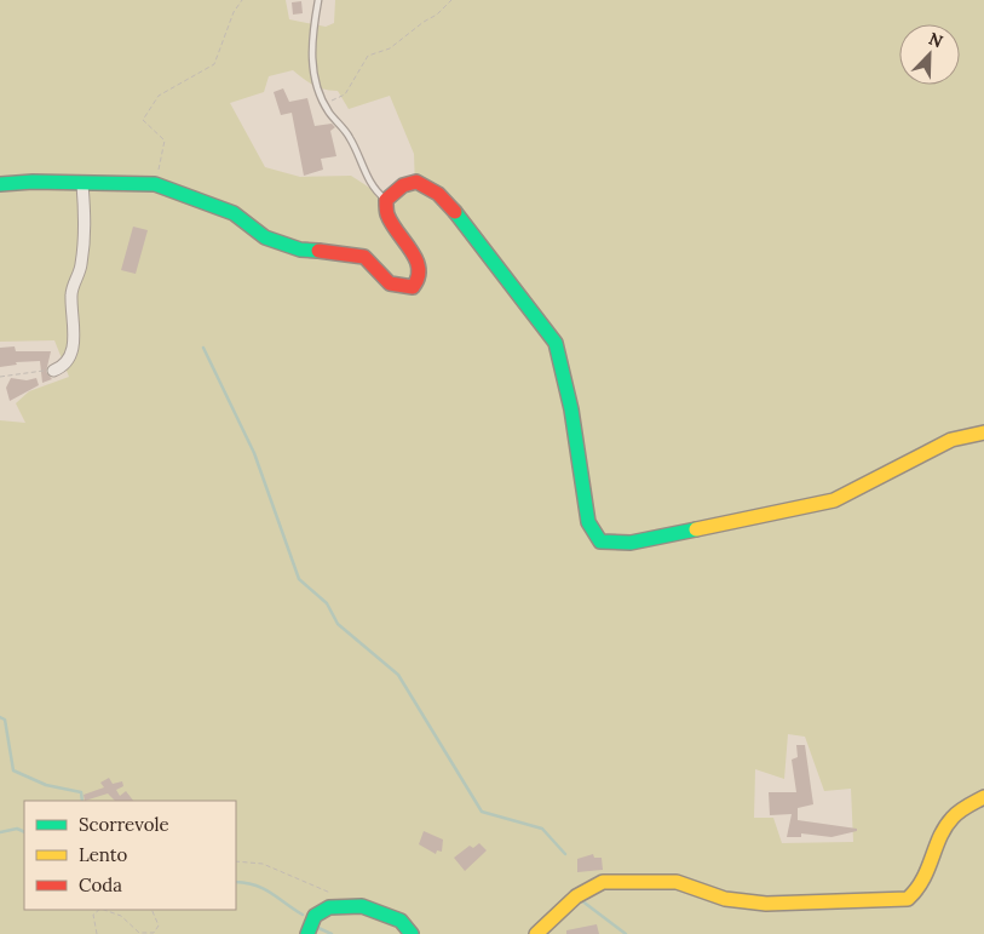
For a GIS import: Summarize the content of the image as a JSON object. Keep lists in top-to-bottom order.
{
  "legend": ["Scorrevole", "Lento", "Coda"],
  "north": "top right"
}
